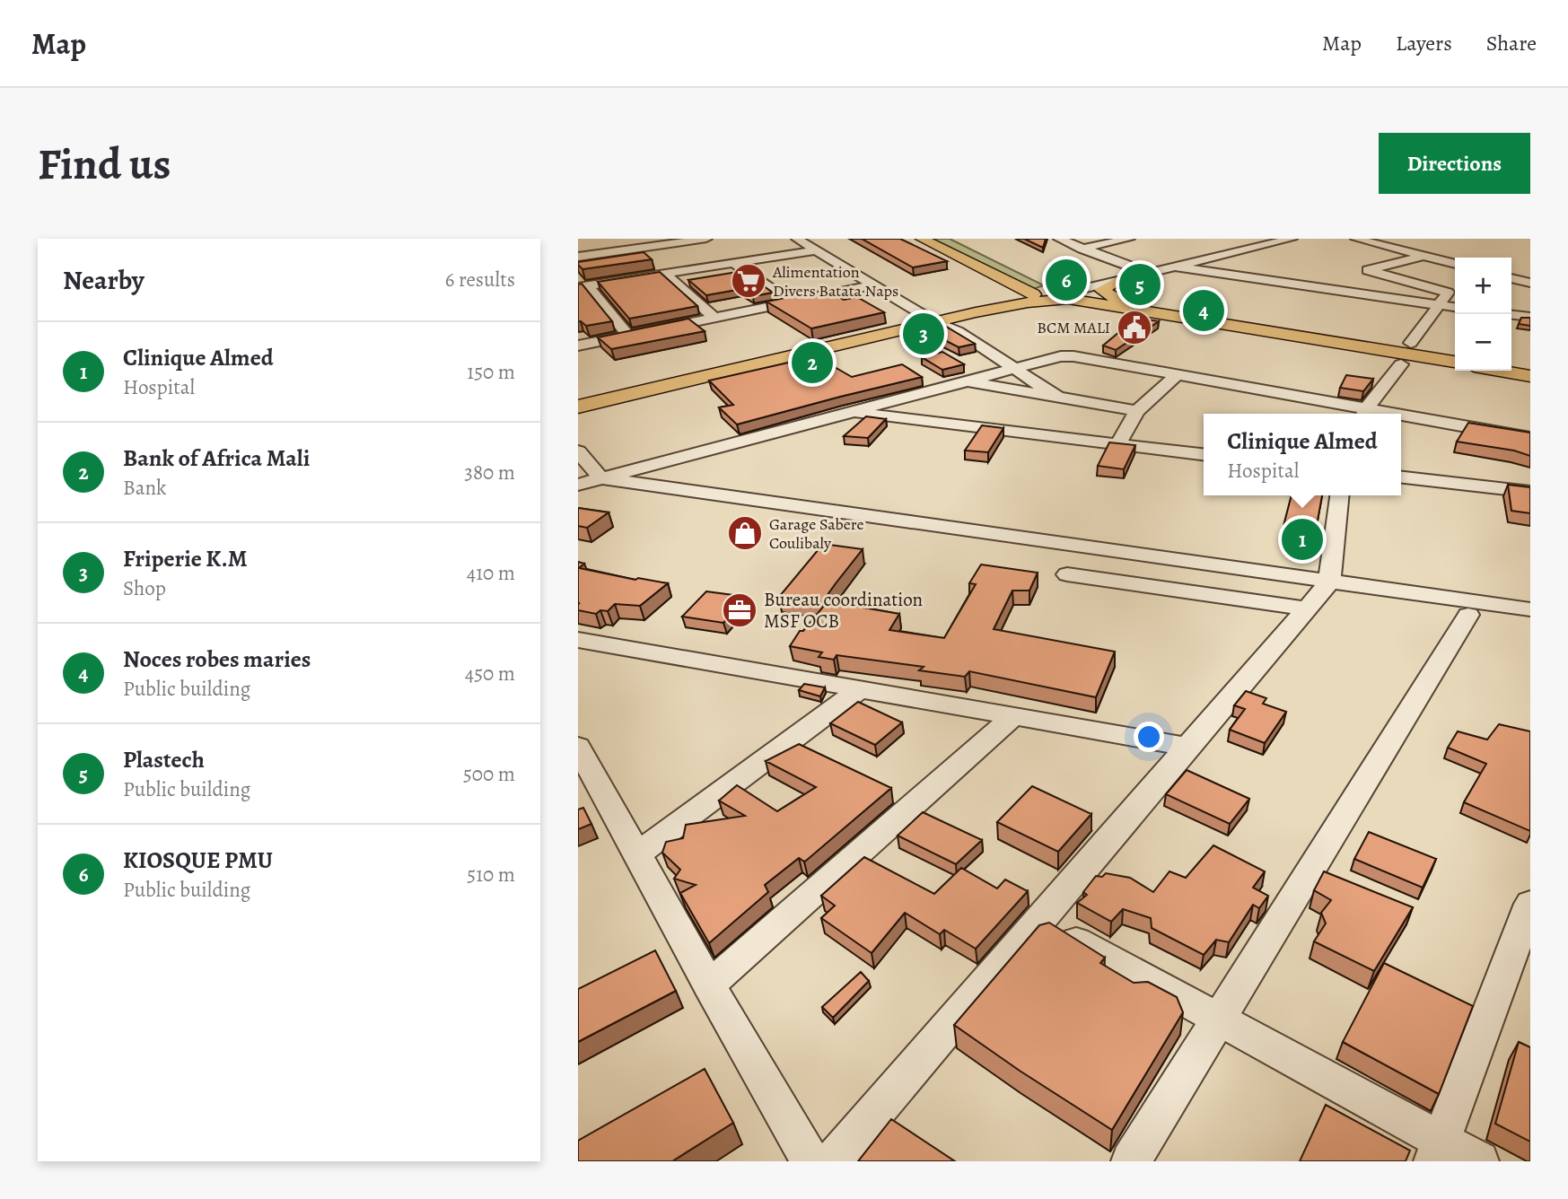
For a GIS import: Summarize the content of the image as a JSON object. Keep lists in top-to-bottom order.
{
  "places": {
    "supermarket": ["Alimentation Divers Batata Naps"],
    "public building": ["BCM MALI"],
    "shop": ["Garage Sabere Coulibaly"],
    "office": ["Bureau coordination MSF OCB"]
  },
  "page": {
    "header": "Map",
    "nav": ["Map", "Layers", "Share"],
    "buttons": "Directions",
    "title": "Find us",
    "heading": ["Nearby", "6 results"],
    "pins": [
      "6",
      "5",
      "4",
      "3",
      "2",
      "1"
    ],
    "map_buttons": ["+", "−"],
    "list": [
      {
        "mark": "1",
        "name": "Clinique Almed",
        "note": "Hospital",
        "value": "150 m"
      },
      {
        "mark": "2",
        "name": "Bank of Africa Mali",
        "note": "Bank",
        "value": "380 m"
      },
      {
        "mark": "3",
        "name": "Friperie K.M",
        "note": "Shop",
        "value": "410 m"
      },
      {
        "mark": "4",
        "name": "Noces robes maries",
        "note": "Public building",
        "value": "450 m"
      },
      {
        "mark": "5",
        "name": "Plastech",
        "note": "Public building",
        "value": "500 m"
      },
      {
        "mark": "6",
        "name": "KIOSQUE PMU",
        "note": "Public building",
        "value": "510 m"
      }
    ],
    "popup": ["Clinique Almed", "Hospital"]
  }
}
